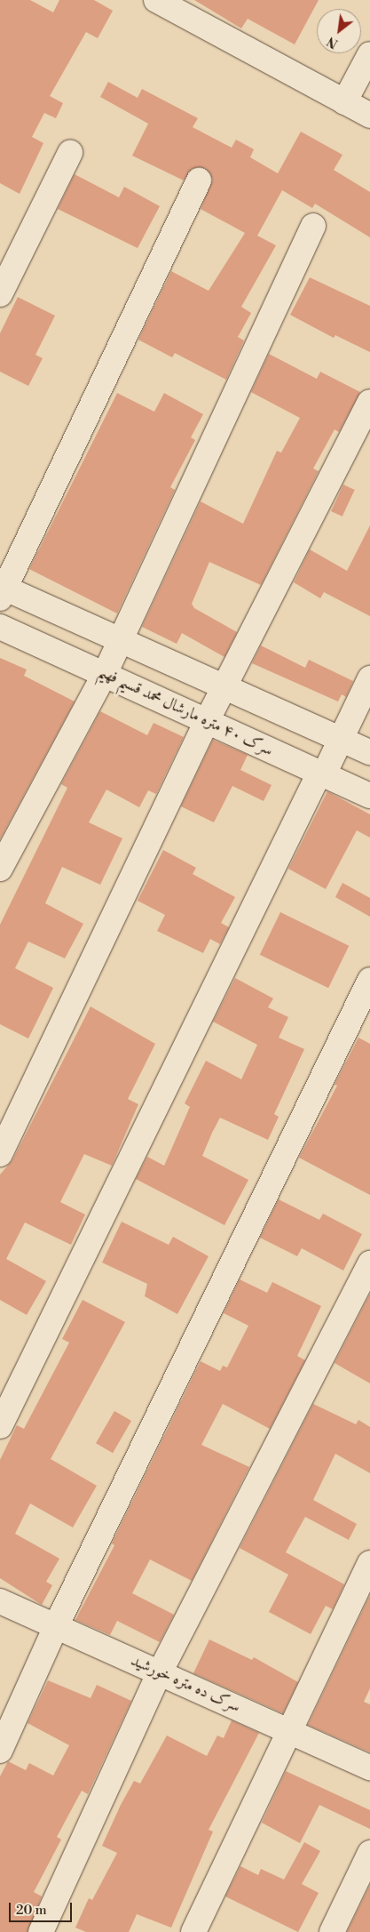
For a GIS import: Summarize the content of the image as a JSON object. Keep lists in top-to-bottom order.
{
  "streets": {
    "street": ["سرک ۴۰ متره مارشال محمد قسیم فهیم", "سرک ده متره خورشید"]
  },
  "scale_bar": "20 m",
  "north": "bottom left"
}
